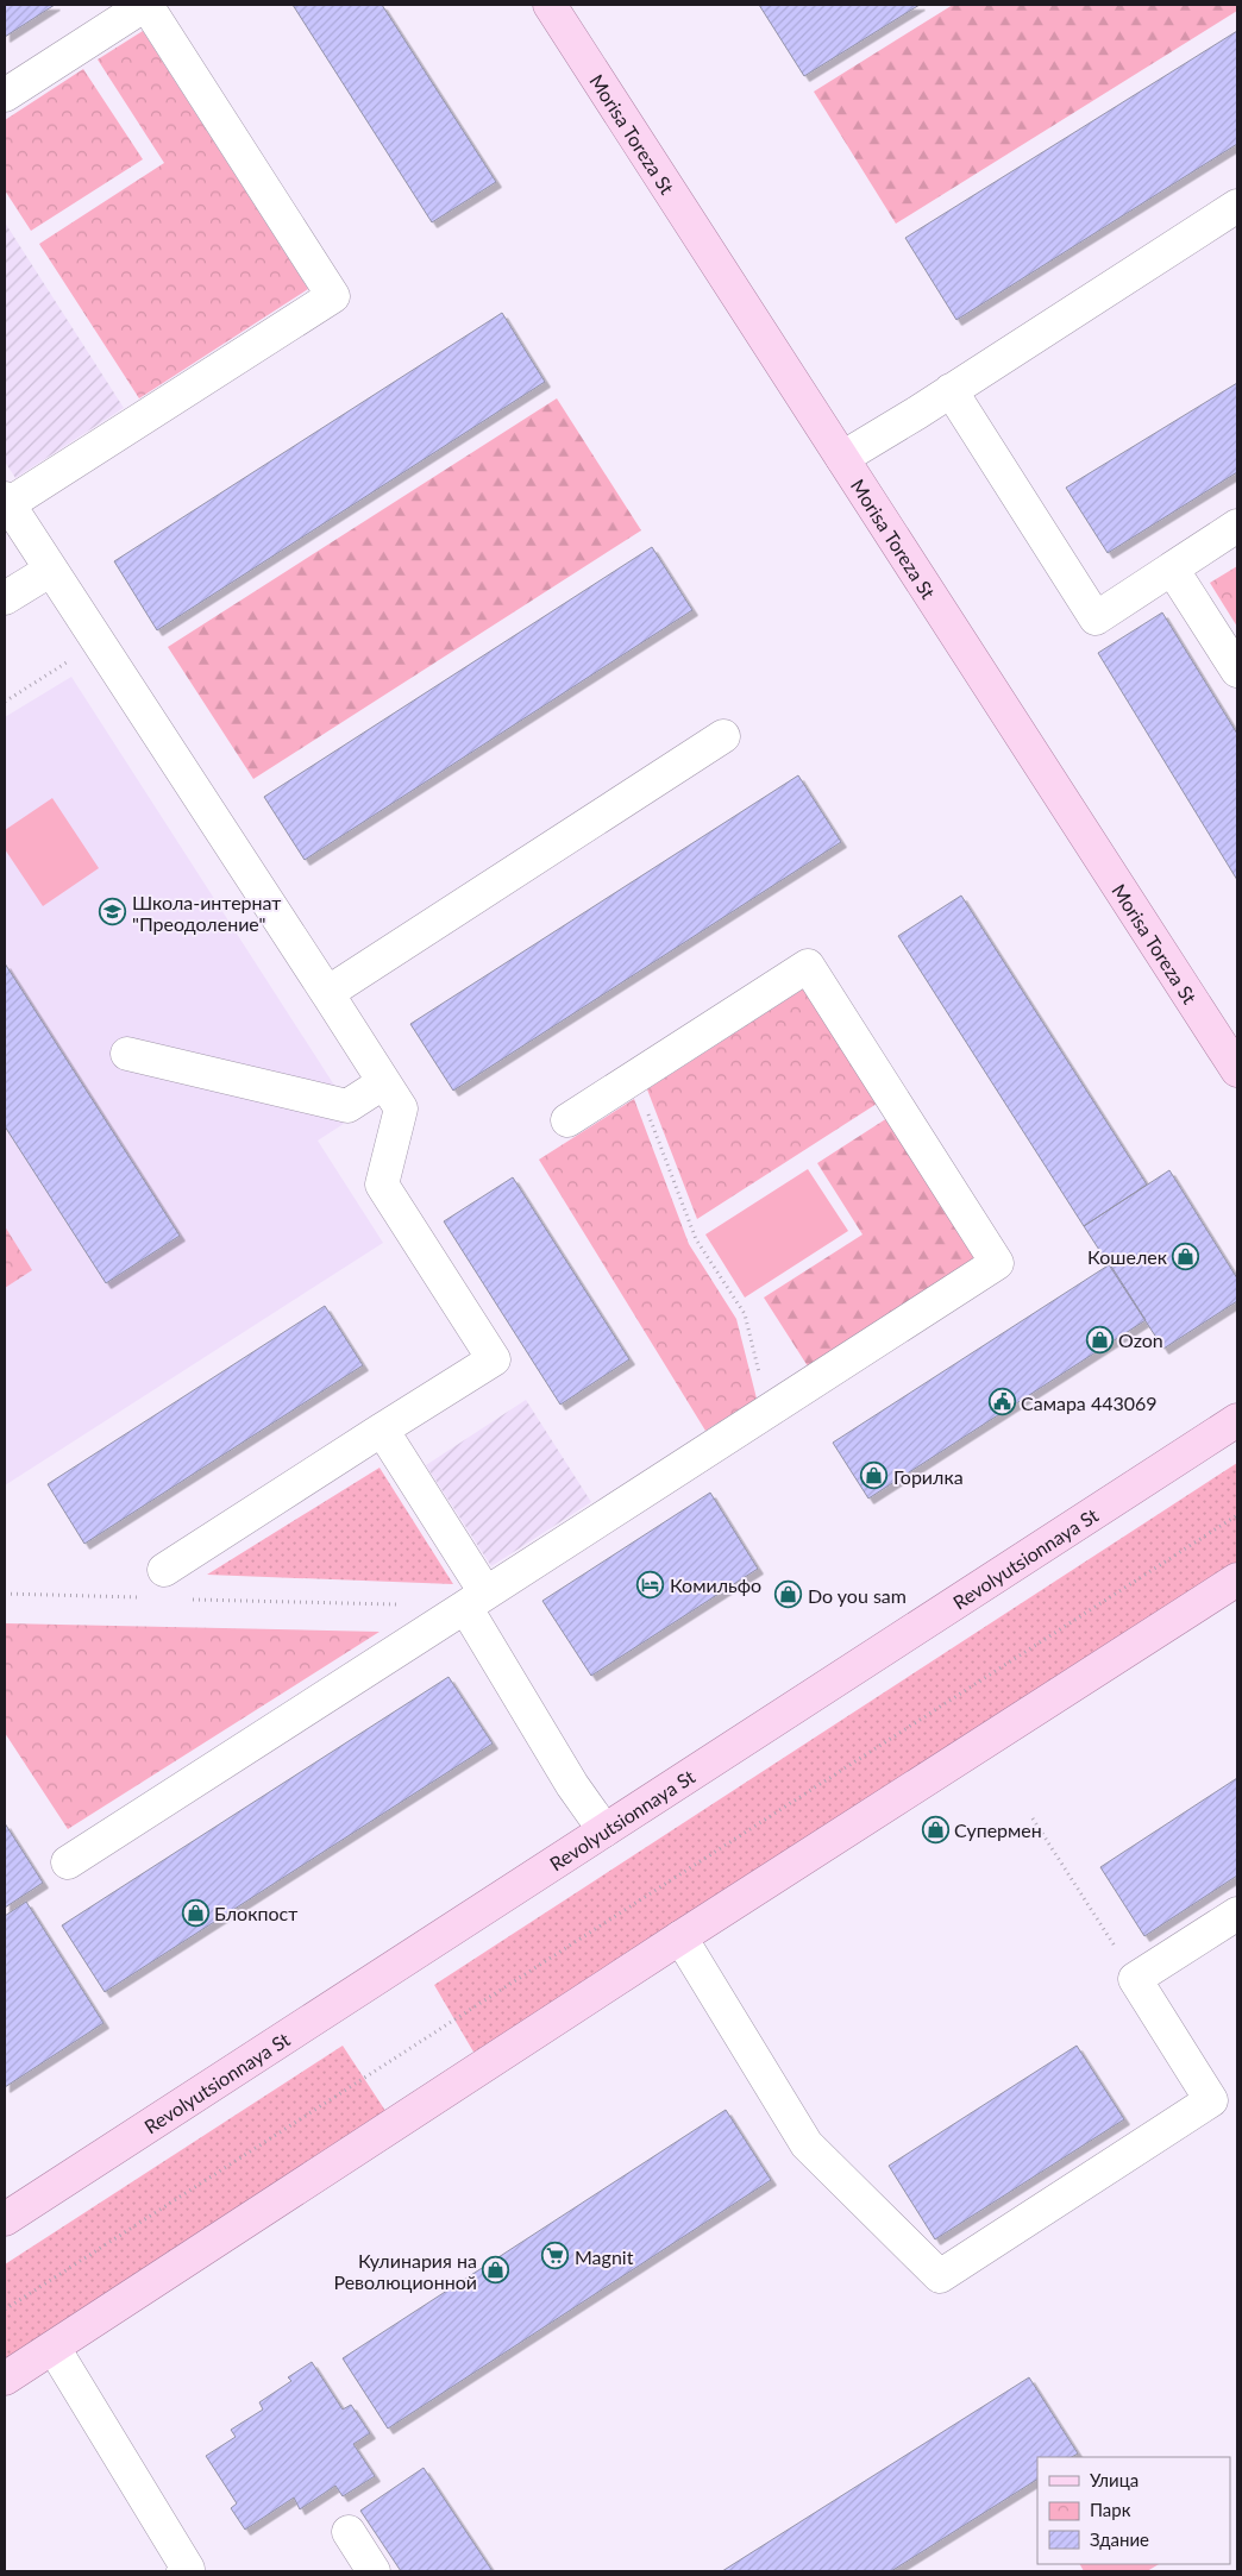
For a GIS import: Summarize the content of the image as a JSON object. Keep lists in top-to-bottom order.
{
  "streets": {
    "main road": ["Morisa Toreza St", "Revolyutsionnaya St"]
  },
  "places": {
    "school or university": ["Школа-интернат \"Преодоление\""],
    "shop": [
      "Кошелек",
      "Ozon",
      "Горилка",
      "Do you sam",
      "Супермен",
      "Блокпост",
      "Кулинария на Революционной"
    ],
    "public building": ["Самара 443069"],
    "hotel": ["Комильфо"],
    "supermarket": ["Magnit"]
  },
  "legend": ["Улица", "Парк", "Здание"]
}
